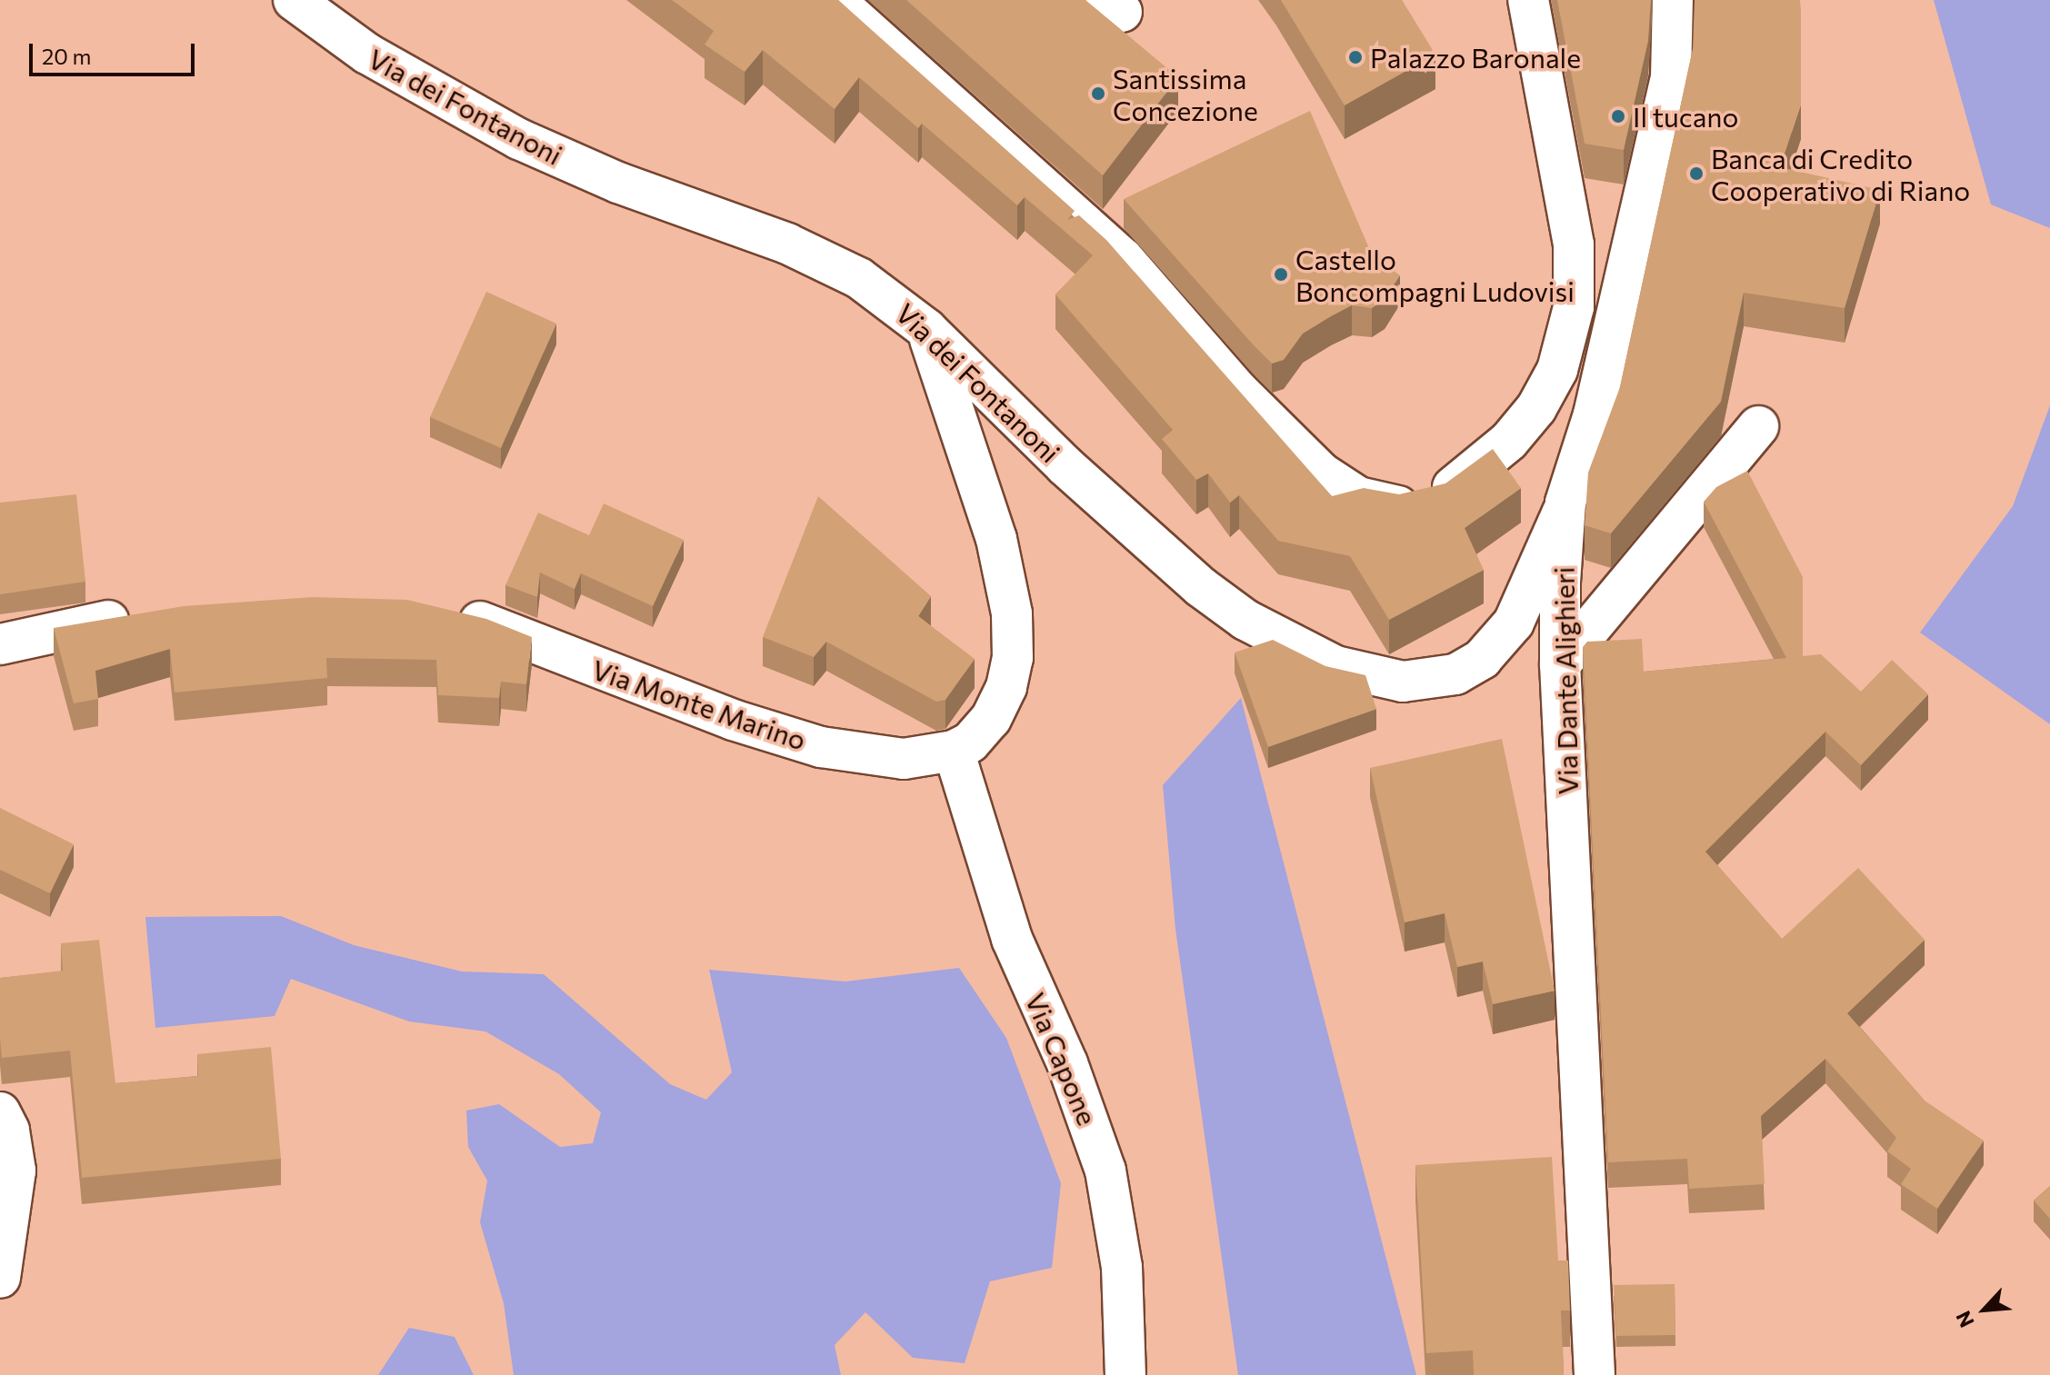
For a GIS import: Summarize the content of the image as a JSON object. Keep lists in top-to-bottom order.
{
  "streets": {
    "street": [
      "Via dei Fontanoni",
      "Via Dante Alighieri",
      "Via Monte Marino",
      "Via Capone"
    ]
  },
  "crossings": [
    ["Via dei Fontanoni", "Via Dante Alighieri"],
    ["Via dei Fontanoni", "Via Monte Marino"],
    ["Via Monte Marino", "Via Capone"]
  ],
  "places": [
    "Palazzo Baronale",
    "Santissima Concezione",
    "Il tucano",
    "Banca di Credito Cooperativo di Riano",
    "Castello Boncompagni Ludovisi"
  ],
  "scale_bar": "20 m",
  "north": "bottom left"
}
